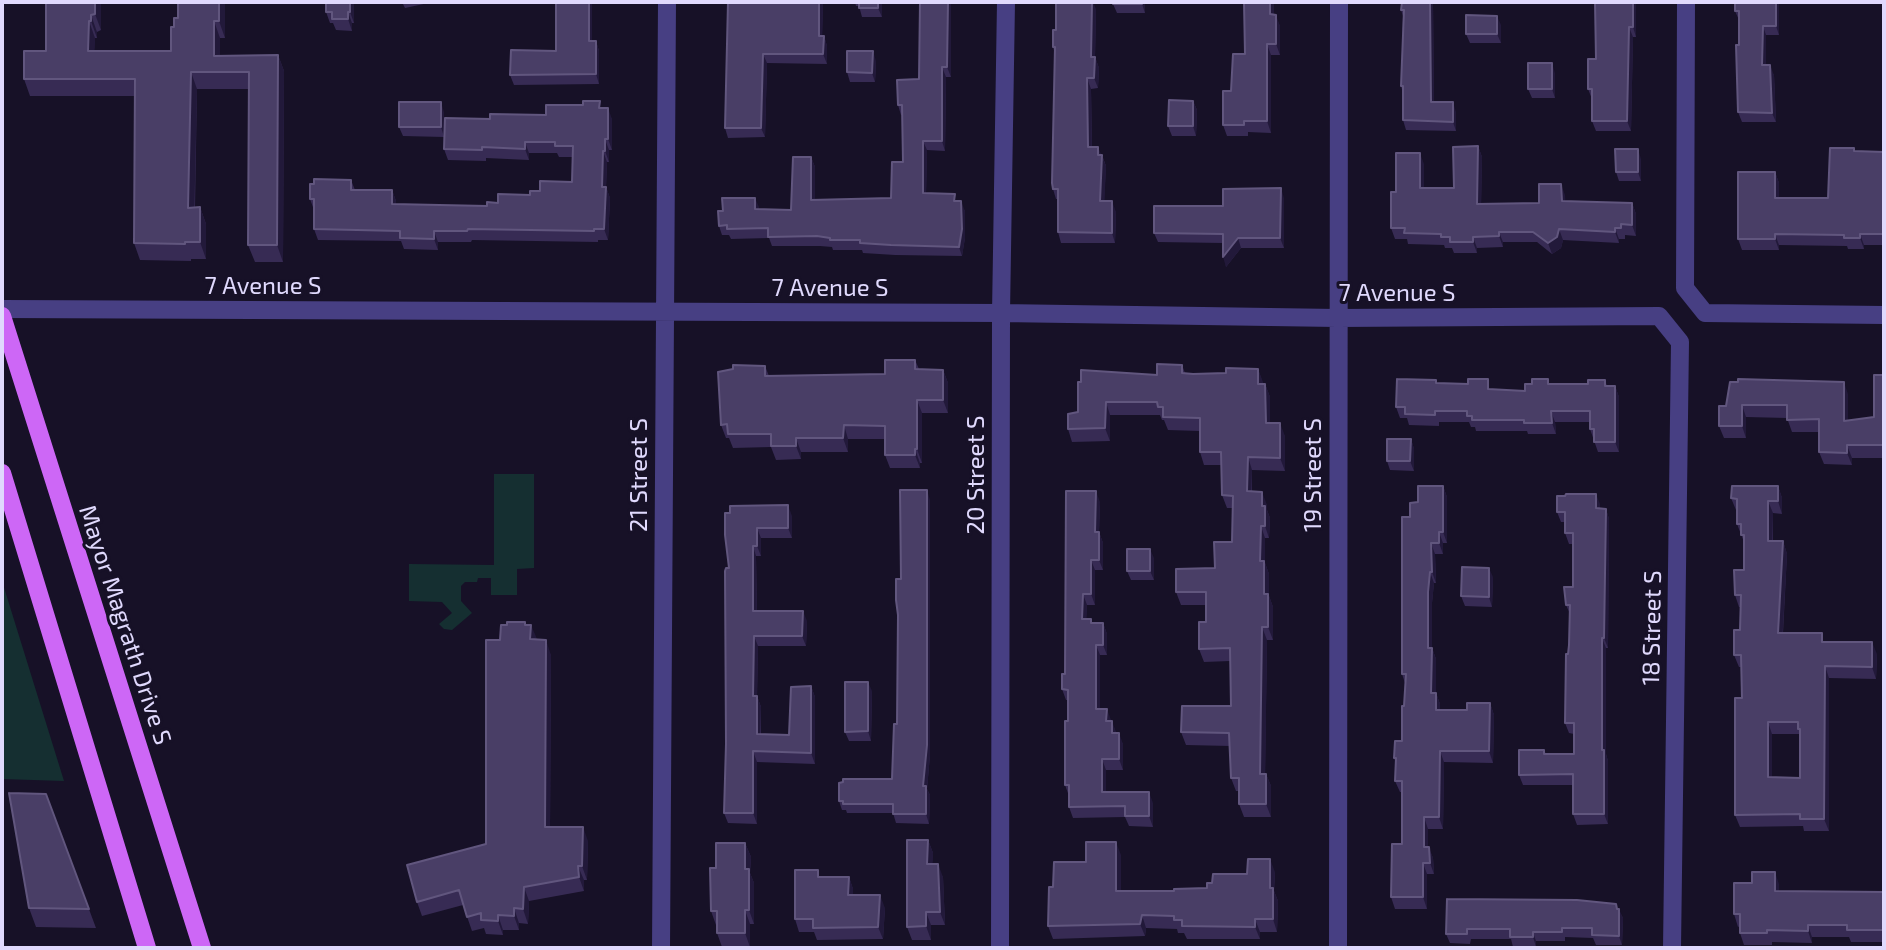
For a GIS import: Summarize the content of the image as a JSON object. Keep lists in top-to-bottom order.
{
  "streets": {
    "main road": ["Mayor Magrath Drive S"],
    "street": [
      "7 Avenue S",
      "21 Street S",
      "20 Street S",
      "19 Street S",
      "18 Street S"
    ]
  },
  "crossings": [
    ["7 Avenue S", "21 Street S"],
    ["7 Avenue S", "20 Street S"],
    ["7 Avenue S", "19 Street S"],
    ["7 Avenue S", "18 Street S"]
  ]
}
